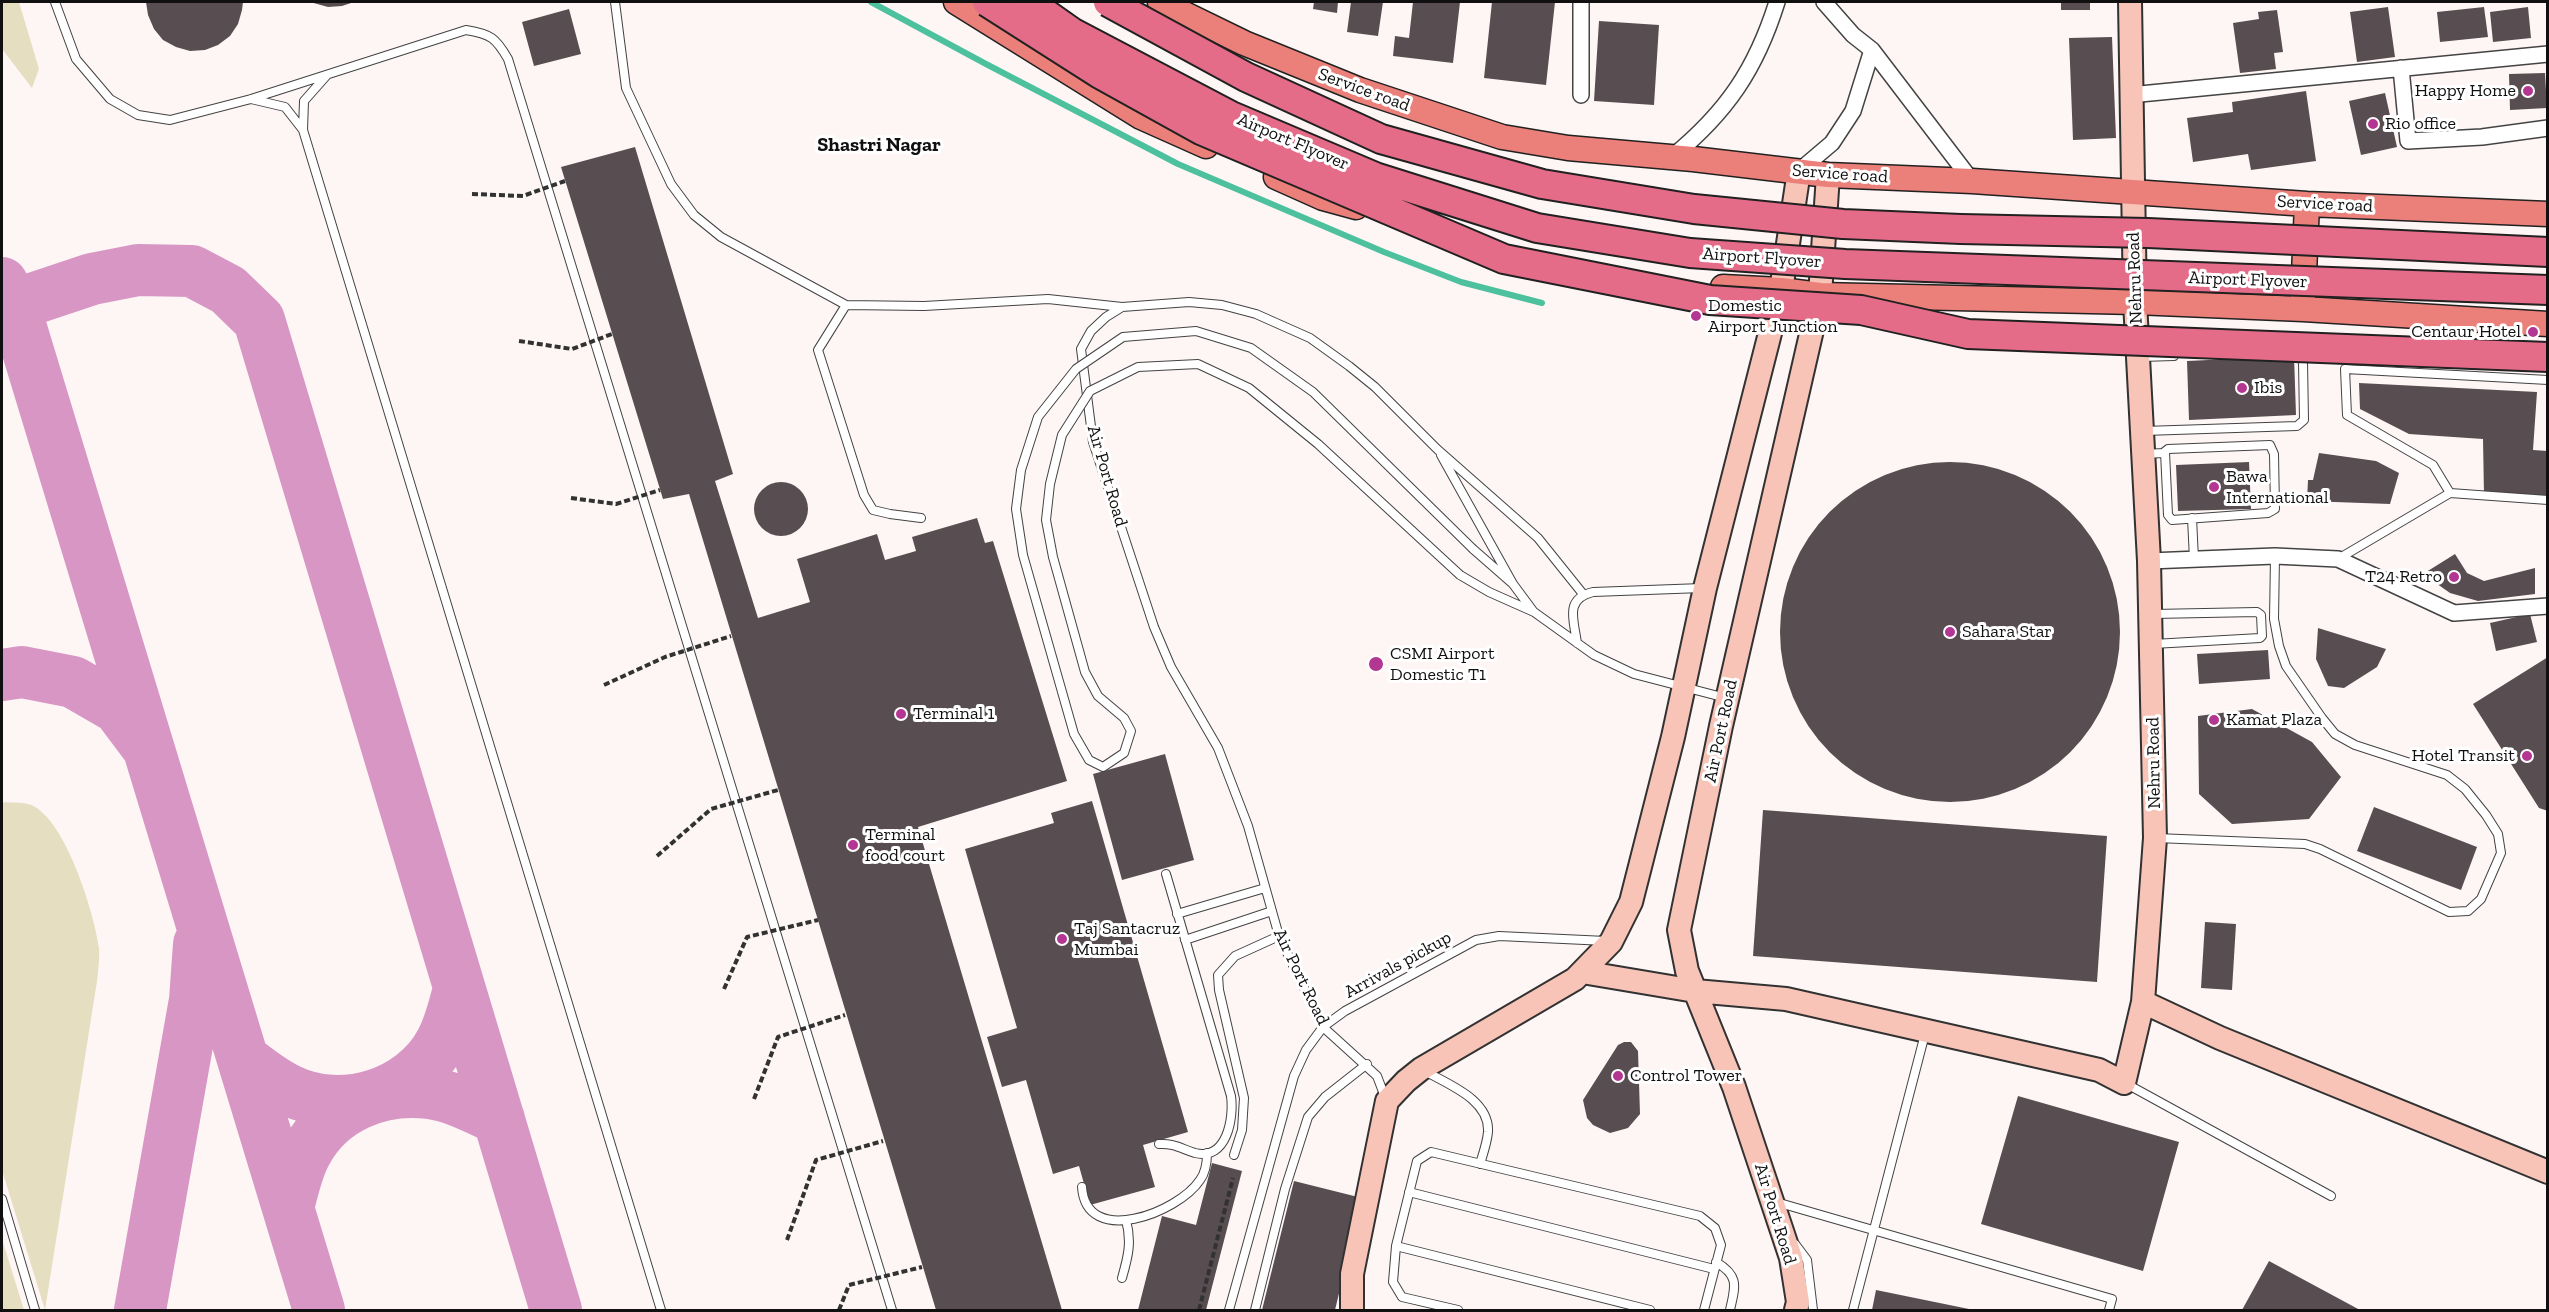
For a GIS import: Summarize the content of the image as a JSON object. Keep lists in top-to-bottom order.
{
  "streets": {
    "highway": ["Airport Flyover"],
    "main road": ["Service road"],
    "street": ["Nehru Road", "Air Port Road"],
    "lane": ["Arrivals pickup"]
  },
  "crossings": [
    ["Service road", "Nehru Road"],
    ["Service road", "Air Port Road"],
    ["Air Port Road", "Arrivals pickup"]
  ],
  "districts": ["Shastri Nagar"],
  "places": [
    "Happy Home",
    "Rio office",
    "Domestic Airport Junction",
    "Centaur Hotel",
    "Ibis",
    "Bawa International",
    "T24 Retro",
    "Sahara Star",
    "CSMI Airport Domestic T1",
    "Terminal 1",
    "Kamat Plaza",
    "Hotel Transit",
    "Terminal food court",
    "Taj Santacruz Mumbai",
    "Control Tower"
  ]
}
